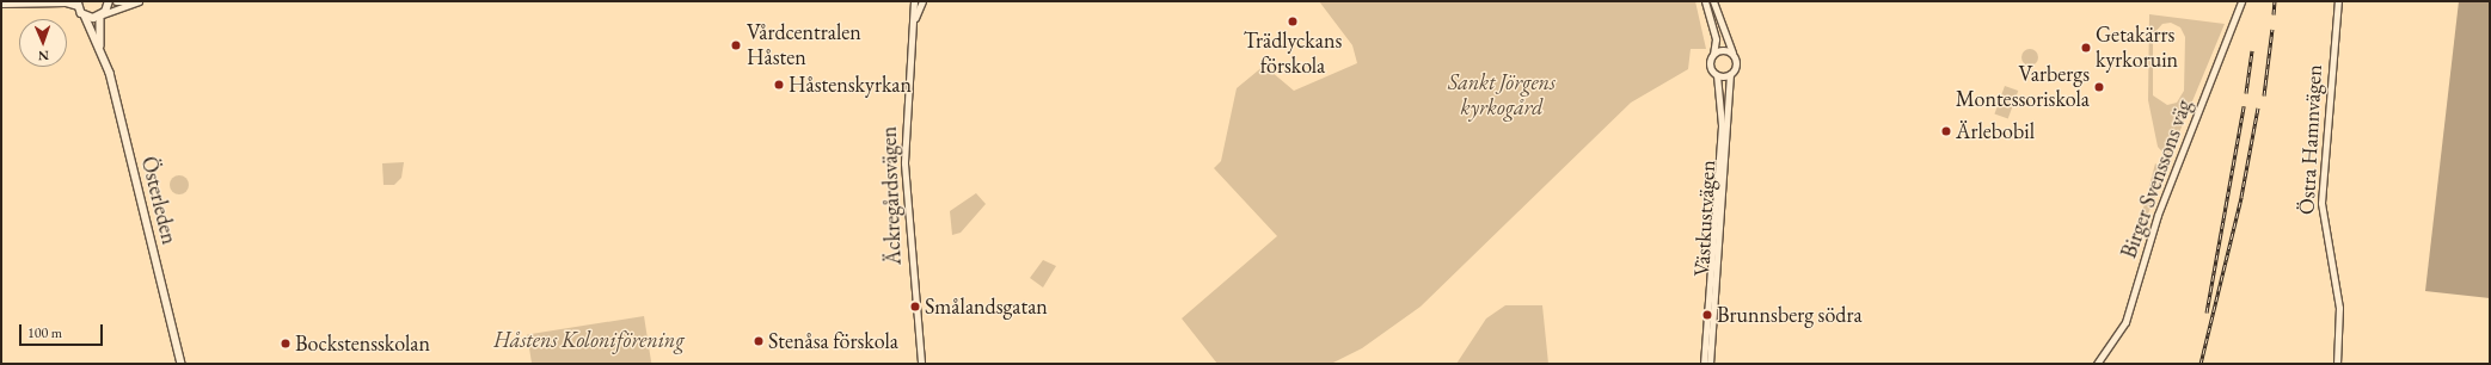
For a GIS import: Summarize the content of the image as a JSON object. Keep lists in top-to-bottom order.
{
  "streets": {
    "main road": ["Österleden"],
    "street": [
      "Östra Hamnvägen",
      "Birger Svenssons väg",
      "Äckregårdsvägen",
      "Västkustvägen"
    ]
  },
  "parks": ["Sankt Jörgens kyrkogård", "Håstens Koloniförening"],
  "places": [
    "Trädlyckans förskola",
    "Vårdcentralen Håsten",
    "Getakärrs kyrkoruin",
    "Håstenskyrkan",
    "Varbergs Montessoriskola",
    "Ärlebobil",
    "Smålandsgatan",
    "Brunnsberg södra",
    "Stenåsa förskola",
    "Bockstensskolan"
  ],
  "scale_bar": "100 m",
  "north": "bottom"
}
